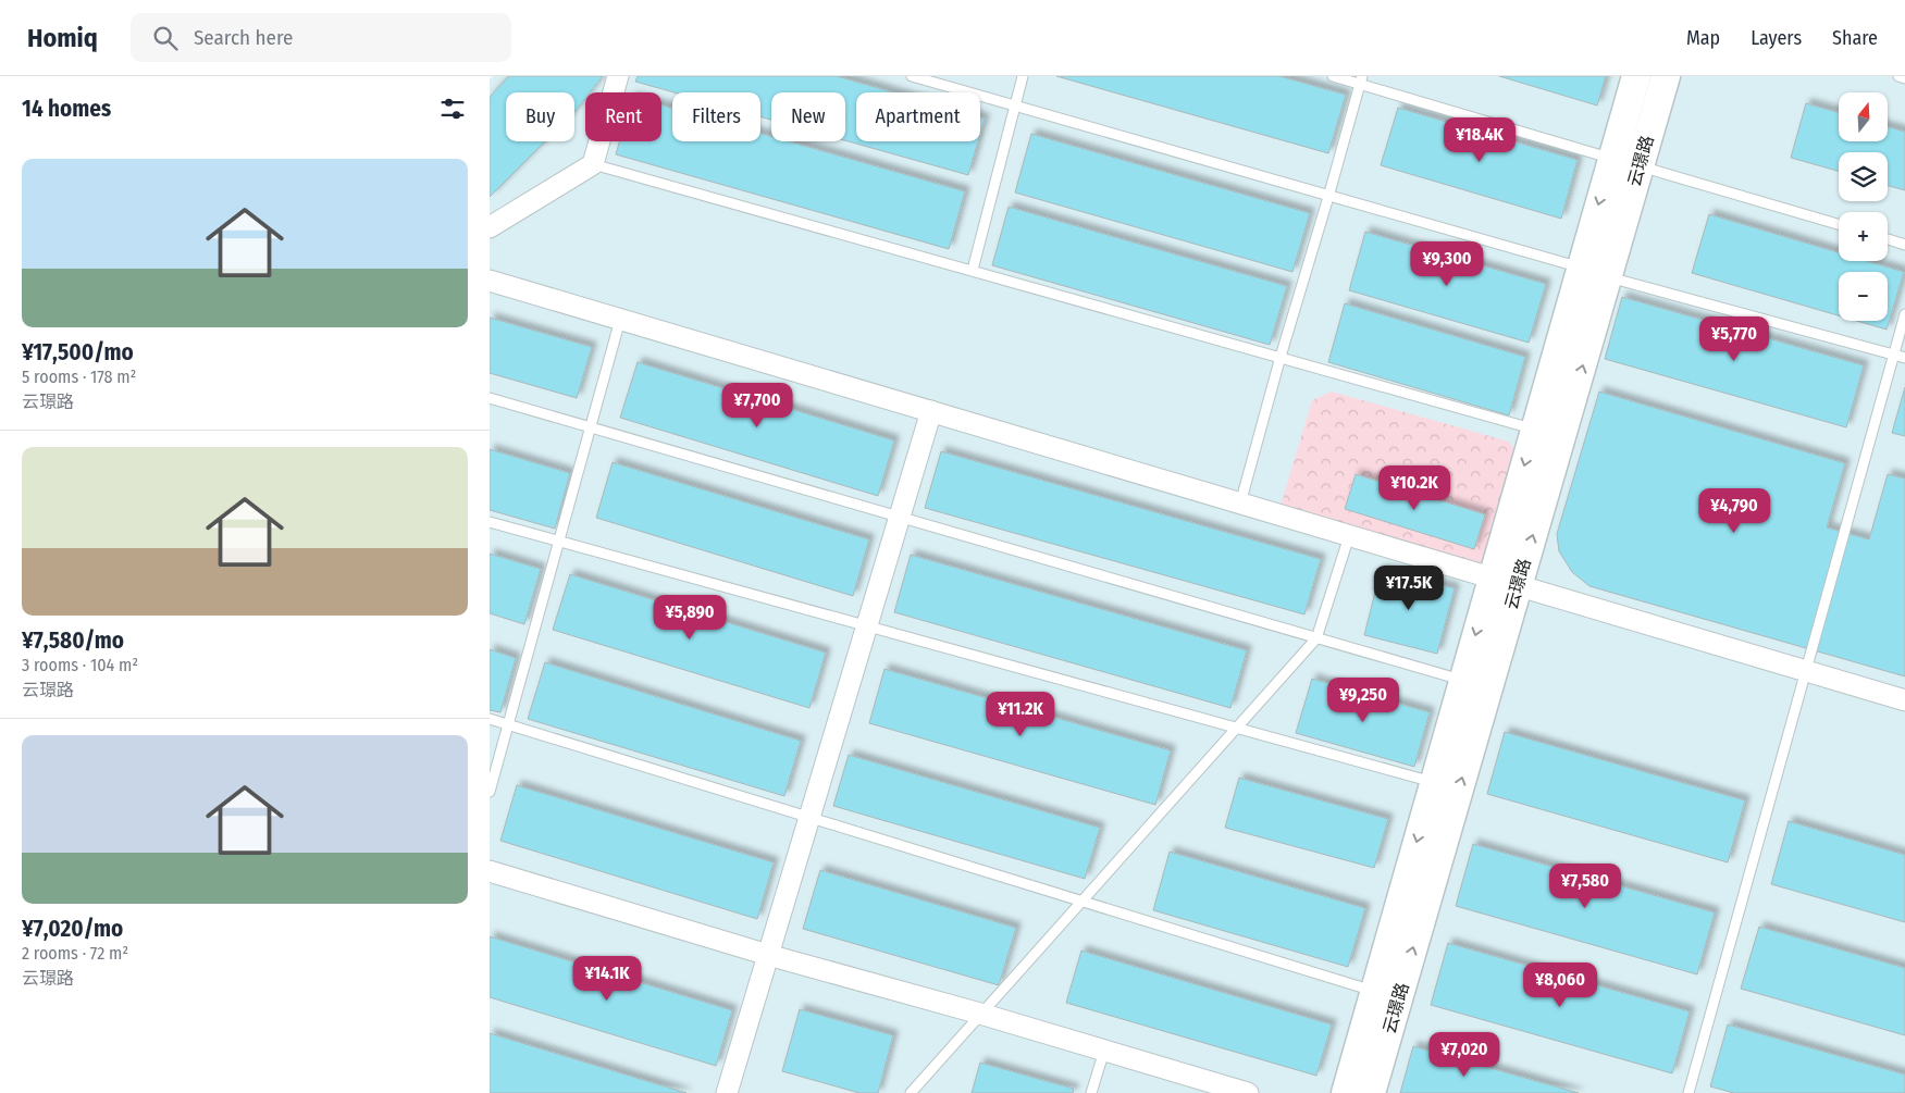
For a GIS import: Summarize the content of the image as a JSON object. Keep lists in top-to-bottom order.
{
  "streets": {
    "street": ["云璟路"]
  },
  "north": "top",
  "page": {
    "header": "Homiq",
    "search": "Search here",
    "nav": ["Map", "Layers", "Share"],
    "heading": "14 homes",
    "map_buttons": ["+", "−"],
    "chip": [
      "Buy",
      "Rent",
      "Filters",
      "New",
      "Apartment"
    ],
    "price": [
      "¥18.4K",
      "¥9,300",
      "¥5,770",
      "¥7,700",
      "¥10.2K",
      "¥4,790",
      "¥17.5K",
      "¥5,890",
      "¥9,250",
      "¥11.2K",
      "¥7,580",
      "¥14.1K",
      "¥8,060",
      "¥7,020"
    ],
    "list": [
      {
        "name": "¥17,500/mo",
        "note": "5 rooms · 178 m² · 云璟路"
      },
      {
        "name": "¥7,580/mo",
        "note": "3 rooms · 104 m² · 云璟路"
      },
      {
        "name": "¥7,020/mo",
        "note": "2 rooms · 72 m² · 云璟路"
      }
    ]
  }
}
